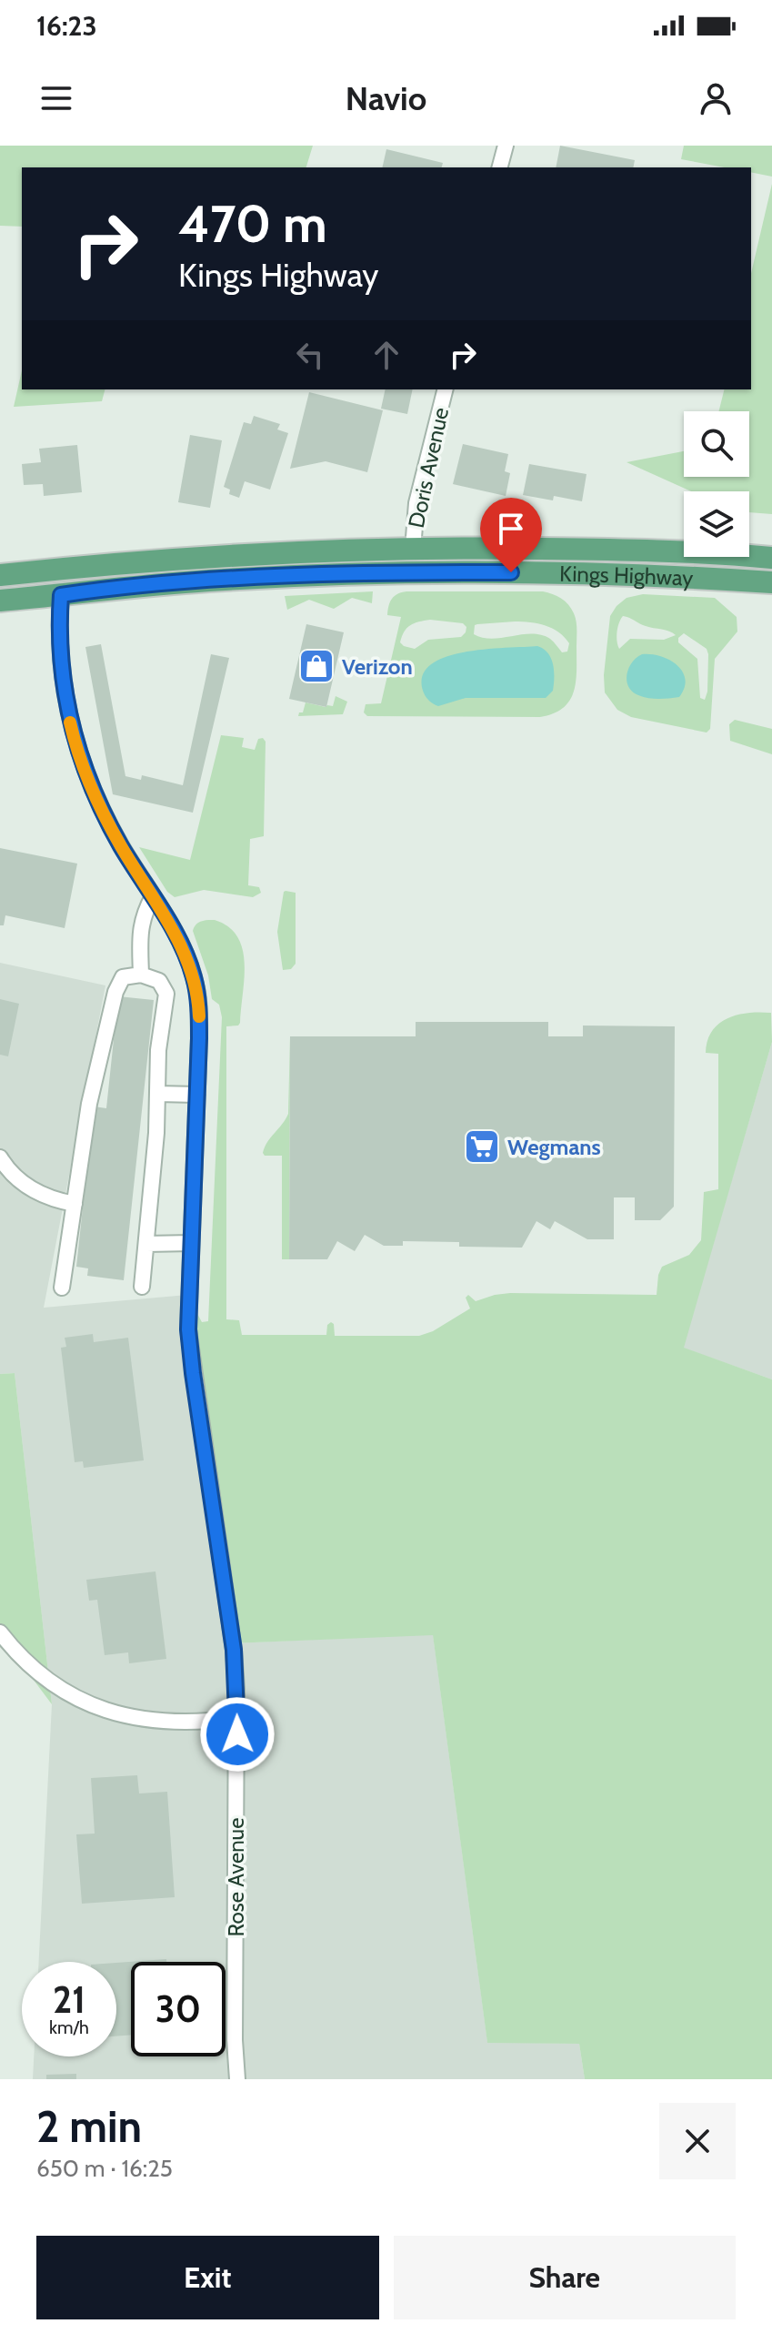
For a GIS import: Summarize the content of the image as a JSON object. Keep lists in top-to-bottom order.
{
  "streets": {
    "main road": ["Kings Highway"],
    "street": ["Doris Avenue", "Rose Avenue"]
  },
  "crossings": [
    ["Doris Avenue", "Kings Highway"],
    ["Kings Highway", "Rose Avenue"]
  ],
  "places": {
    "shop": ["Verizon"],
    "supermarket": ["Wegmans"]
  },
  "page": {
    "status": "16:23",
    "header": "Navio",
    "turn": ["470 m", "Kings Highway"],
    "speed": "21 km/h",
    "limit": "30",
    "heading": ["2 min", "650 m · 16:25"],
    "buttons": ["Exit", "Share"]
  }
}
